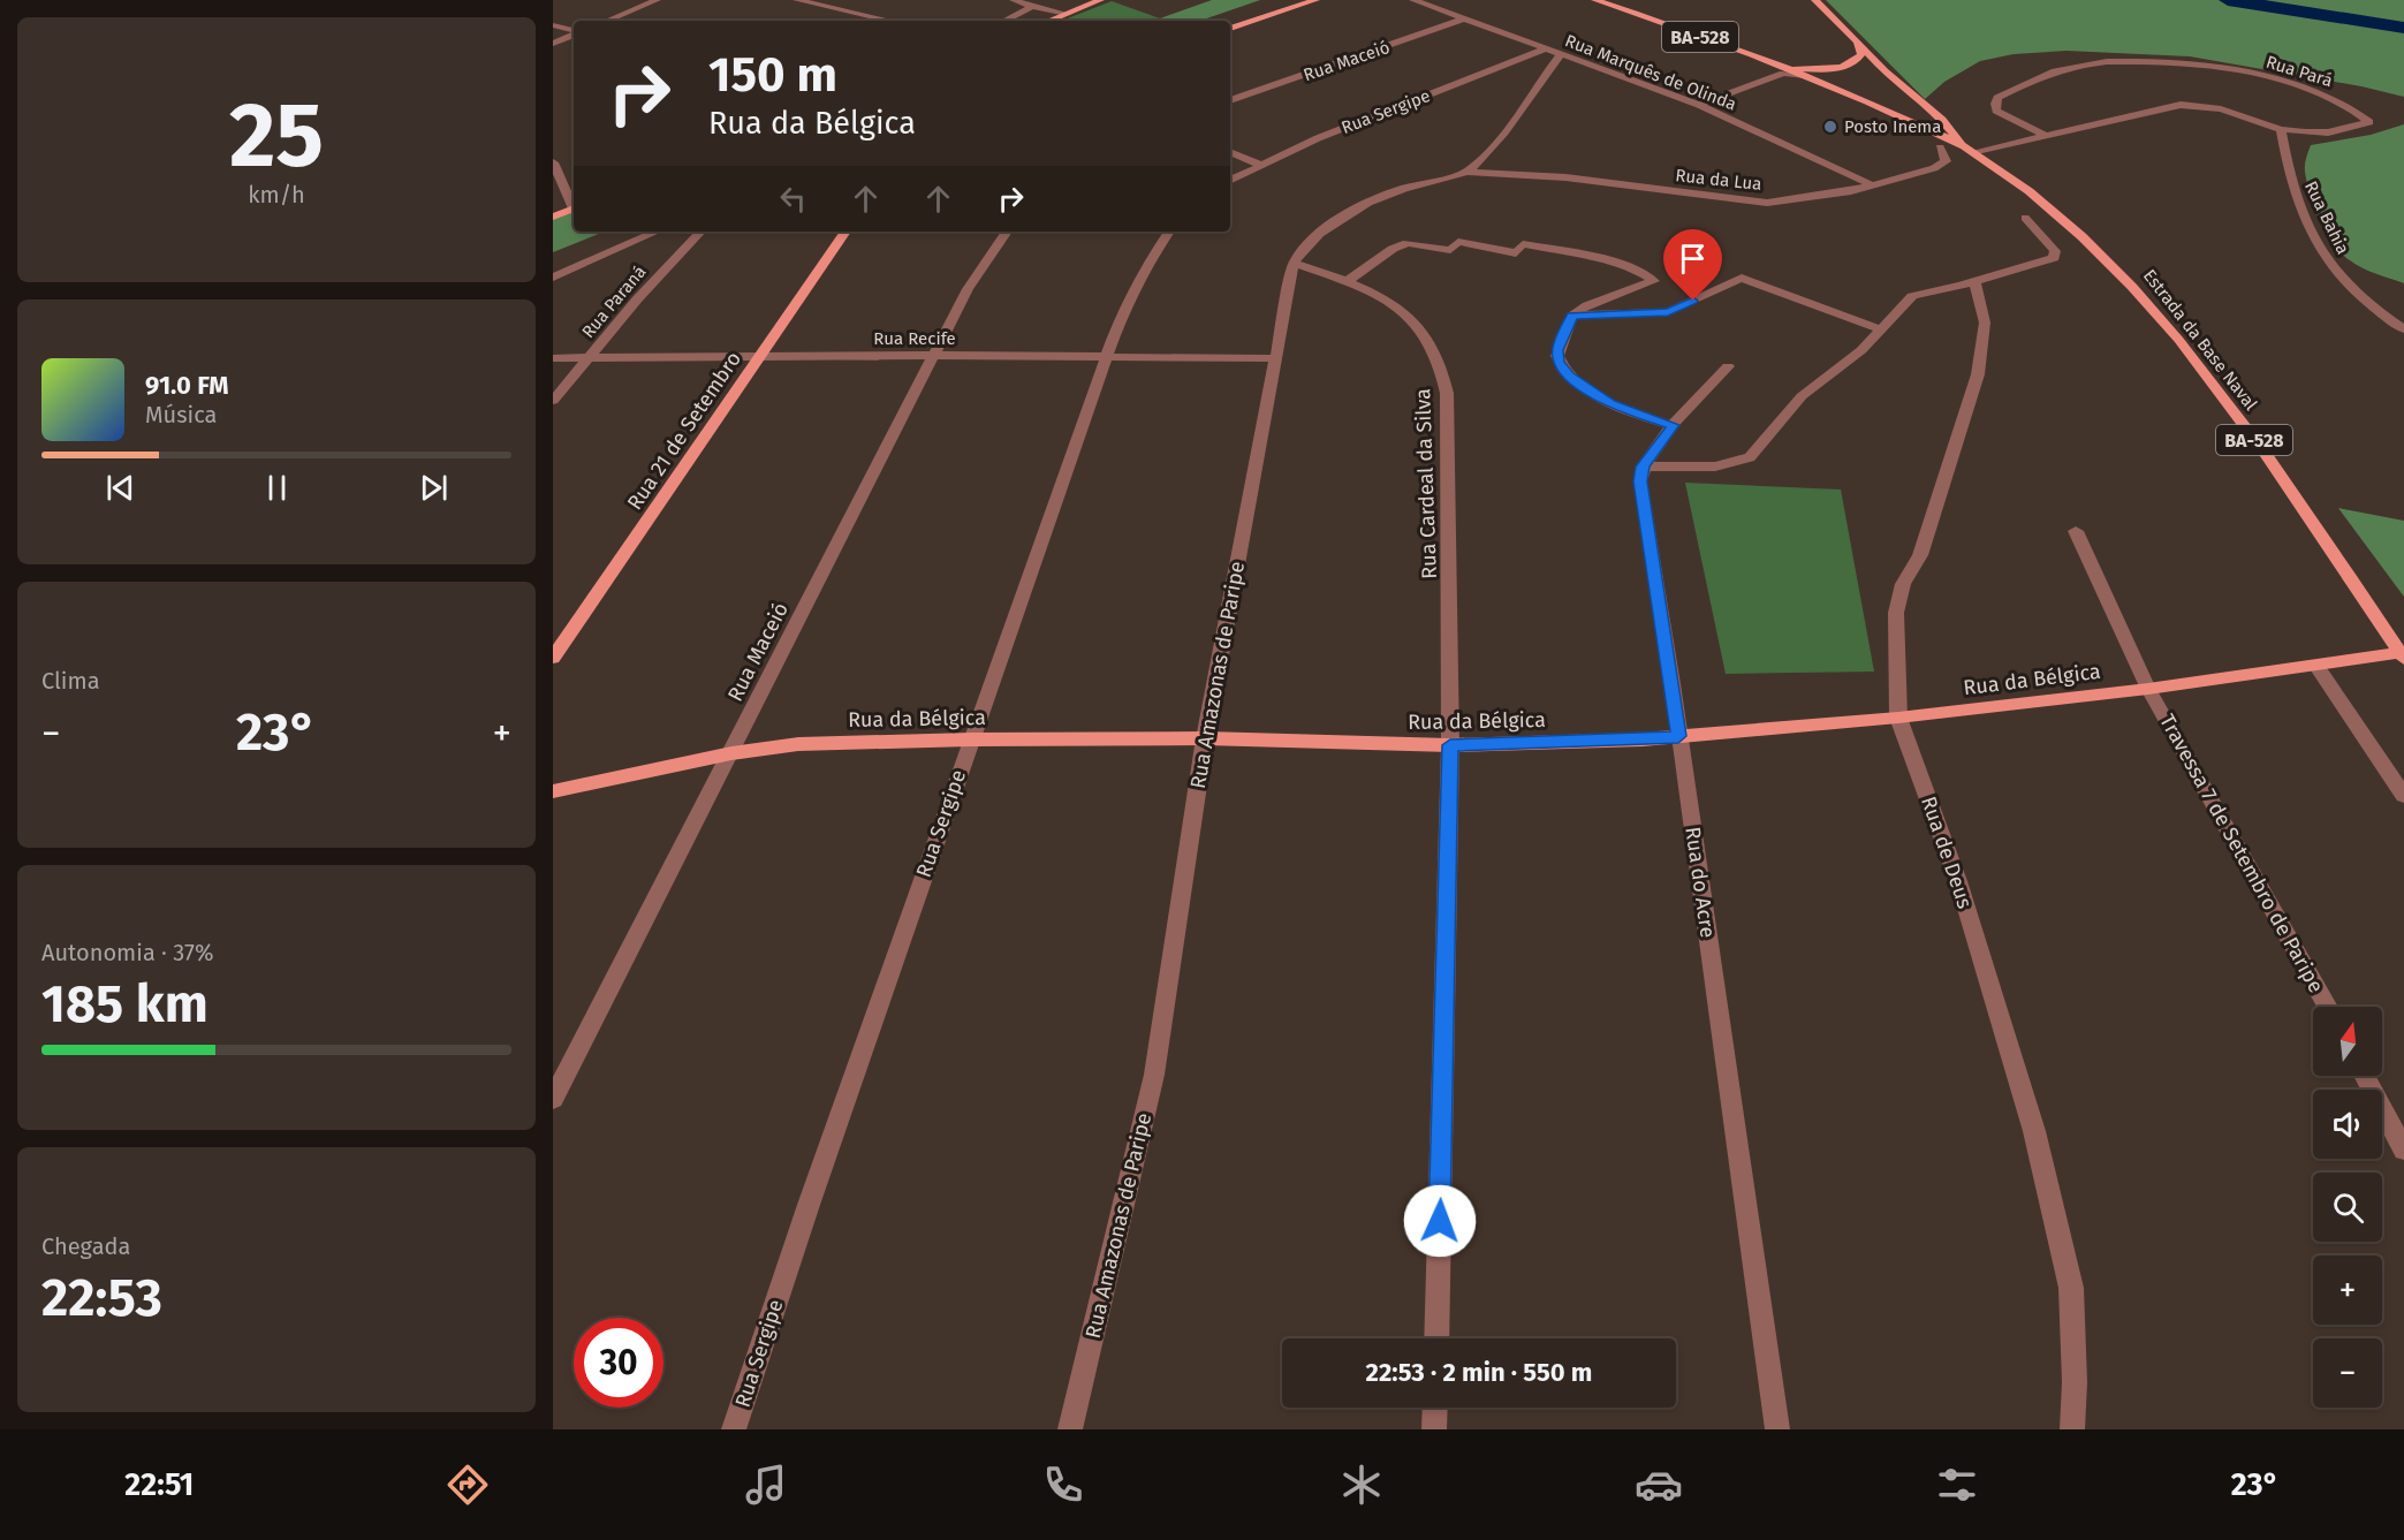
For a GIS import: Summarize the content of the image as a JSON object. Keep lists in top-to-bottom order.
{
  "streets": {
    "main road": [
      "BA-528",
      "Estrada da Base Naval",
      "Rua 21 de Setembro",
      "Rua da Bélgica"
    ],
    "street": [
      "Rua Maceió",
      "Rua Pará",
      "Rua Marquês de Olinda",
      "Rua Sergipe",
      "Rua da Lua",
      "Rua Bahia",
      "Rua Paraná",
      "Rua Recife",
      "Rua Cardeal da Silva",
      "Rua Amazonas de Paripe",
      "Rua de Deus",
      "Travessa 7 de Setembro de Paripe",
      "Rua do Acre"
    ]
  },
  "crossings": [
    ["BA-528", "Rua Pará"],
    ["BA-528", "Estrada da Base Naval"],
    ["Rua Maceió", "Rua Marquês de Olinda"],
    ["Rua Maceió", "Rua Recife"],
    ["Rua Maceió", "Rua da Bélgica"],
    ["Rua Pará", "Rua Bahia"],
    ["Rua Pará", "Estrada da Base Naval"],
    ["Rua Marquês de Olinda", "Rua Sergipe"],
    ["Rua Marquês de Olinda", "Rua da Lua"],
    ["Rua Marquês de Olinda", "Rua Amazonas de Paripe"],
    ["Rua Sergipe", "Rua Recife"],
    ["Rua Sergipe", "Rua da Bélgica"],
    ["Rua da Lua", "Rua Amazonas de Paripe"],
    ["Rua Paraná", "Rua Recife"],
    ["Rua Recife", "Rua 21 de Setembro"],
    ["Rua Recife", "Rua Amazonas de Paripe"],
    ["Estrada da Base Naval", "Rua da Bélgica"],
    ["Rua Cardeal da Silva", "Rua Amazonas de Paripe"],
    ["Rua Cardeal da Silva", "Rua da Bélgica"],
    ["Rua Amazonas de Paripe", "Rua da Bélgica"],
    ["Rua da Bélgica", "Rua de Deus"],
    ["Rua da Bélgica", "Travessa 7 de Setembro de Paripe"],
    ["Rua da Bélgica", "Rua do Acre"]
  ],
  "places": ["Posto Inema"],
  "north": "top",
  "page": {
    "tile": [
      ["25", "km/h"],
      "Clima",
      ["Autonomia · 37%", "185 km"],
      ["Chegada", "22:53"]
    ],
    "turn": ["150 m", "Rua da Bélgica"],
    "song": ["91.0 FM", "Música"],
    "heat": ["−", "23°", "+"],
    "map_buttons": ["+", "−"],
    "limit": "30",
    "trip": "22:53 · 2 min · 550 m",
    "tabs": ["22:51", "23°"]
  }
}
